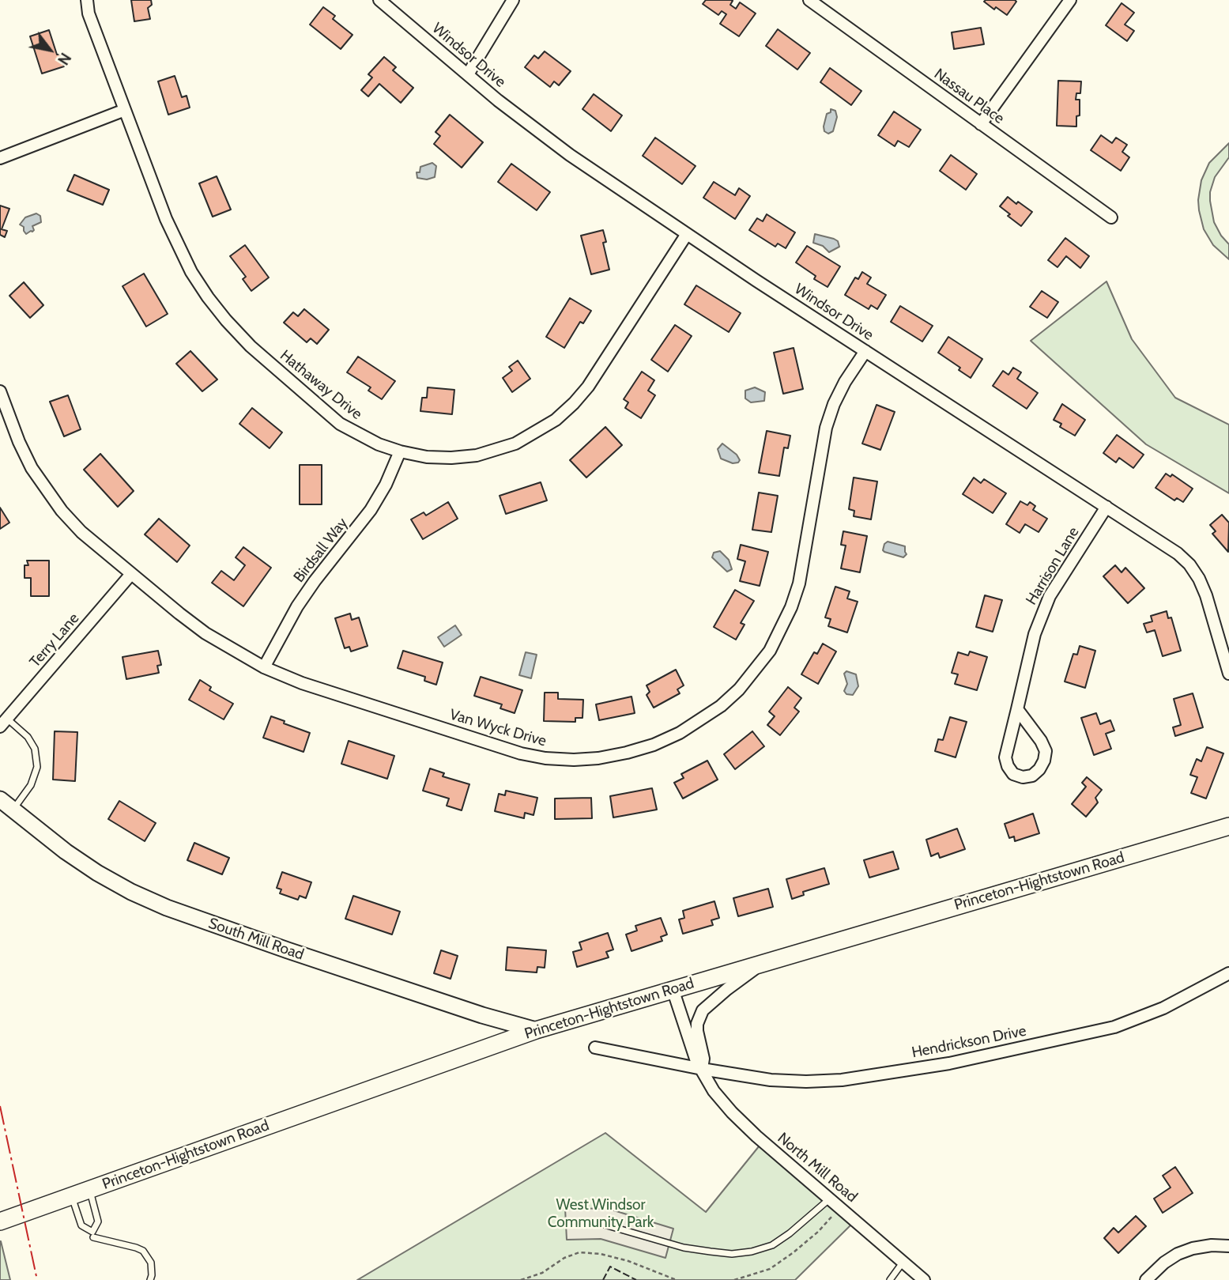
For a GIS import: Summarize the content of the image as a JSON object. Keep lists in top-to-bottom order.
{
  "streets": {
    "main road": ["Princeton-Hightstown Road", "South Mill Road"],
    "street": [
      "Windsor Drive",
      "Nassau Place",
      "Hathaway Drive",
      "Birdsall Way",
      "Harrison Lane",
      "Terry Lane",
      "Van Wyck Drive",
      "Hendrickson Drive",
      "North Mill Road"
    ]
  },
  "crossings": [
    ["Windsor Drive", "Hathaway Drive"],
    ["Windsor Drive", "Harrison Lane"],
    ["Windsor Drive", "Van Wyck Drive"],
    ["Hathaway Drive", "Birdsall Way"],
    ["Birdsall Way", "Van Wyck Drive"],
    ["Terry Lane", "Van Wyck Drive"],
    ["Princeton-Hightstown Road", "South Mill Road"],
    ["Princeton-Hightstown Road", "North Mill Road"],
    ["Hendrickson Drive", "North Mill Road"]
  ],
  "parks": ["West Windsor Community Park"],
  "north": "bottom right"
}
